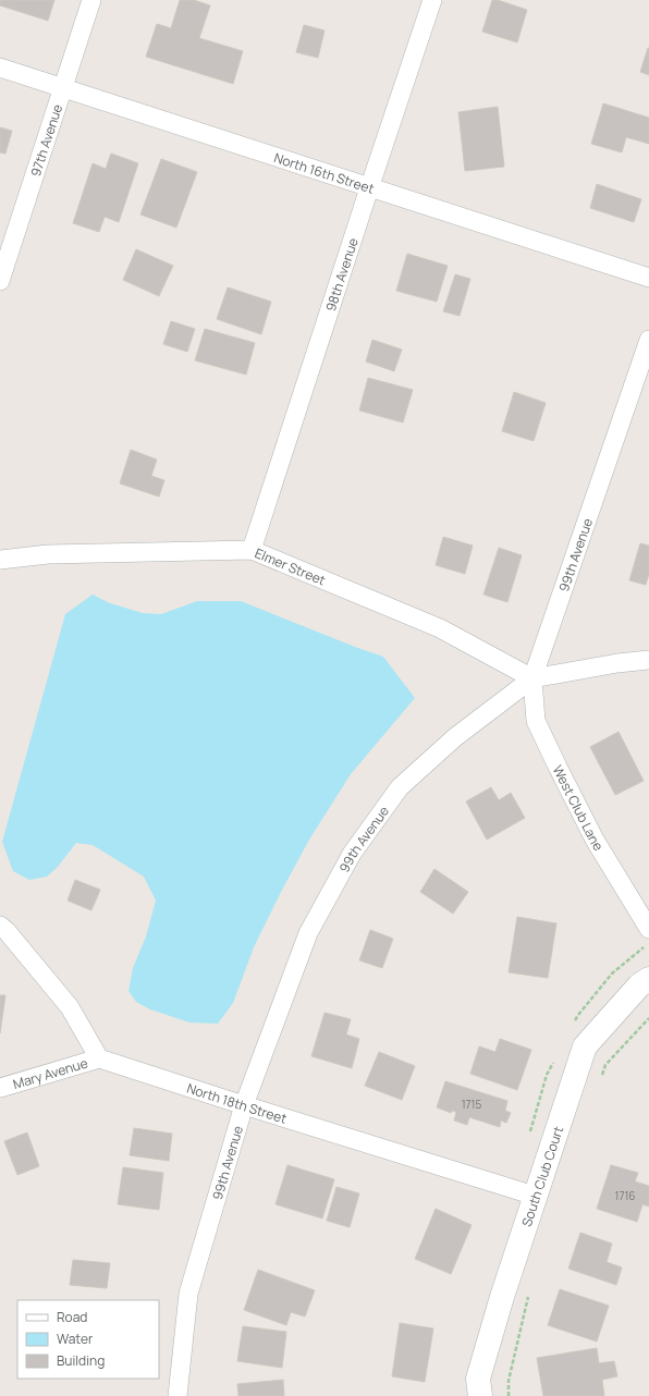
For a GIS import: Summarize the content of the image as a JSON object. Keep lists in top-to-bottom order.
{
  "streets": {
    "street": [
      "97th Avenue",
      "North 16th Street",
      "98th Avenue",
      "99th Avenue",
      "Elmer Street",
      "West Club Lane",
      "Mary Avenue",
      "North 18th Street",
      "South Club Court"
    ]
  },
  "crossings": [
    ["97th Avenue", "North 16th Street"],
    ["North 16th Street", "98th Avenue"],
    ["98th Avenue", "Elmer Street"],
    ["99th Avenue", "Elmer Street"],
    ["99th Avenue", "West Club Lane"],
    ["99th Avenue", "North 18th Street"],
    ["Elmer Street", "West Club Lane"],
    ["Mary Avenue", "North 18th Street"],
    ["North 18th Street", "South Club Court"]
  ],
  "house_numbers": ["1715", "1716"],
  "legend": ["Road", "Water", "Building"]
}
